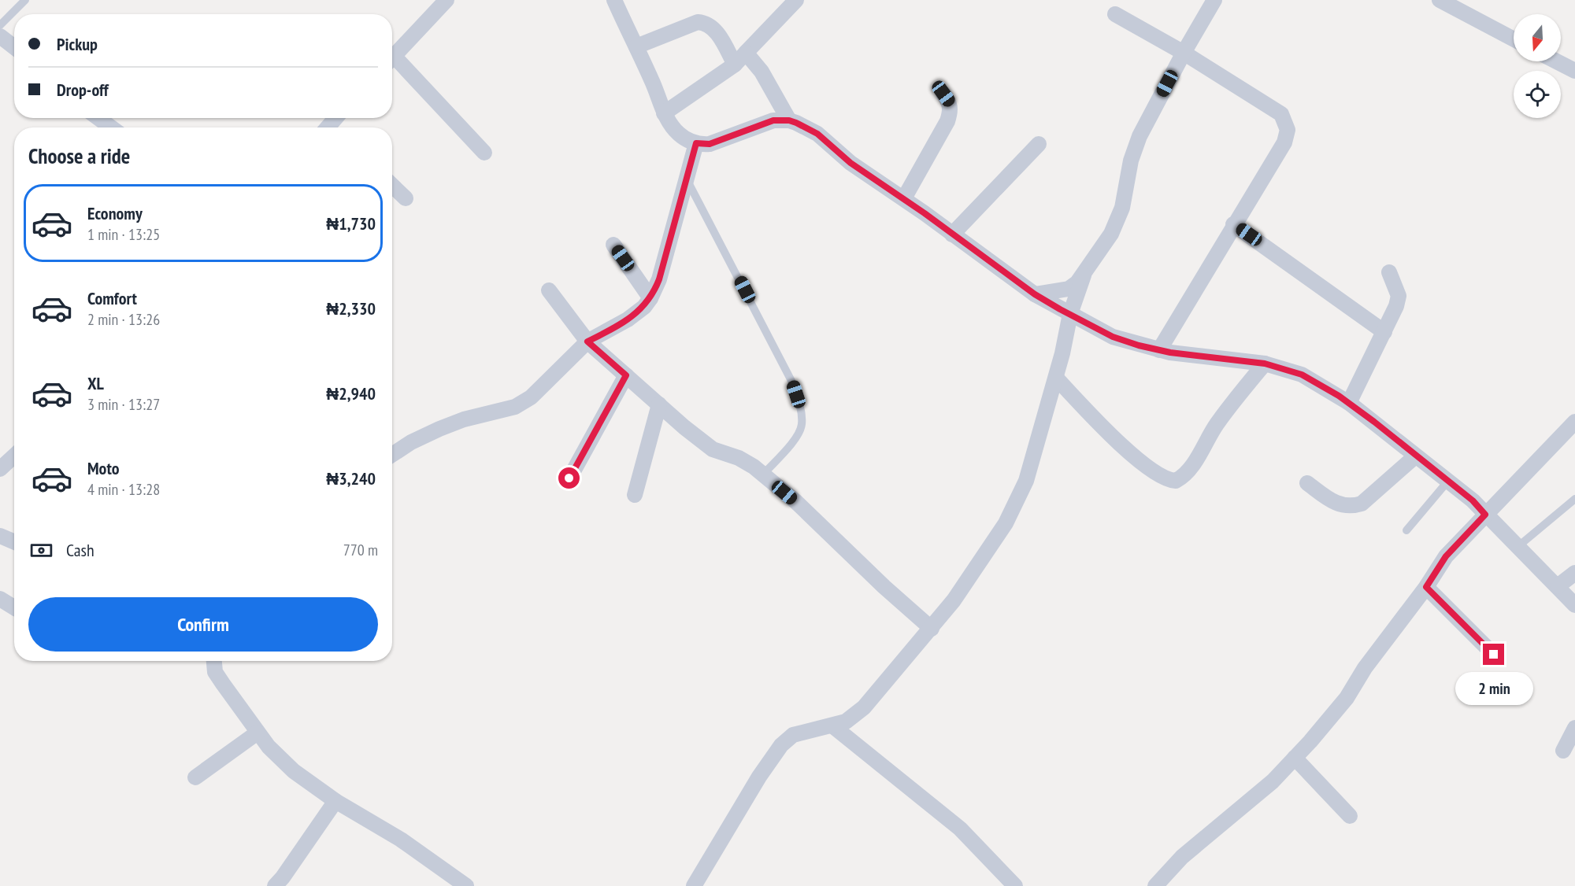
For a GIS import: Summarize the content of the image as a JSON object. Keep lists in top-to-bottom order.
{
  "north": "bottom",
  "page": {
    "banner": ["Pickup", "Drop-off"],
    "heading": "Choose a ride",
    "list": [
      {
        "name": "Economy",
        "note": "1 min · 13:25",
        "value": "₦1,730"
      },
      {
        "name": "Comfort",
        "note": "2 min · 13:26",
        "value": "₦2,330"
      },
      {
        "name": "XL",
        "note": "3 min · 13:27",
        "value": "₦2,940"
      },
      {
        "name": "Moto",
        "note": "4 min · 13:28",
        "value": "₦3,240"
      }
    ],
    "pay": ["Cash", "770 m"],
    "buttons": "Confirm",
    "bubble": "2 min"
  }
}
